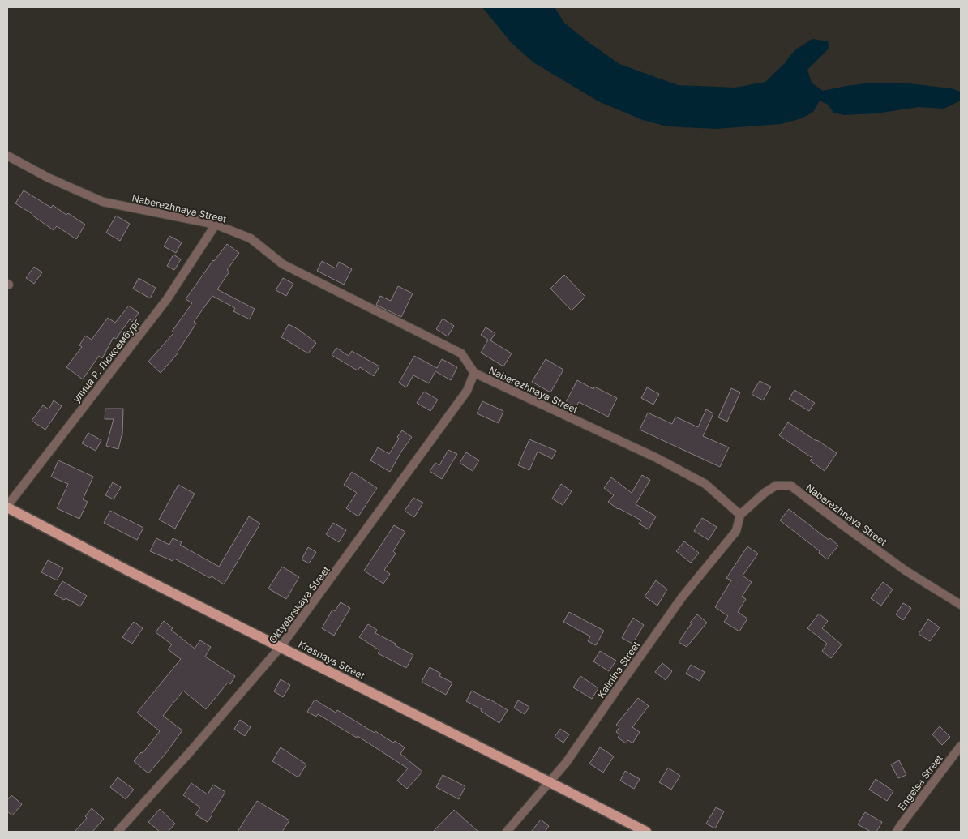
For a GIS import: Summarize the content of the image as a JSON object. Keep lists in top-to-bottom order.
{
  "streets": {
    "main road": ["Krasnaya Street"],
    "street": [
      "Naberezhnaya Street",
      "улица Р. Люксембург",
      "Oktyabrskaya Street",
      "Kalinina Street",
      "Engelsa Street"
    ]
  },
  "crossings": [
    ["Naberezhnaya Street", "улица Р. Люксембург"],
    ["Naberezhnaya Street", "Oktyabrskaya Street"],
    ["Naberezhnaya Street", "Kalinina Street"],
    ["улица Р. Люксембург", "Krasnaya Street"],
    ["Oktyabrskaya Street", "Krasnaya Street"],
    ["Krasnaya Street", "Kalinina Street"]
  ]
}
